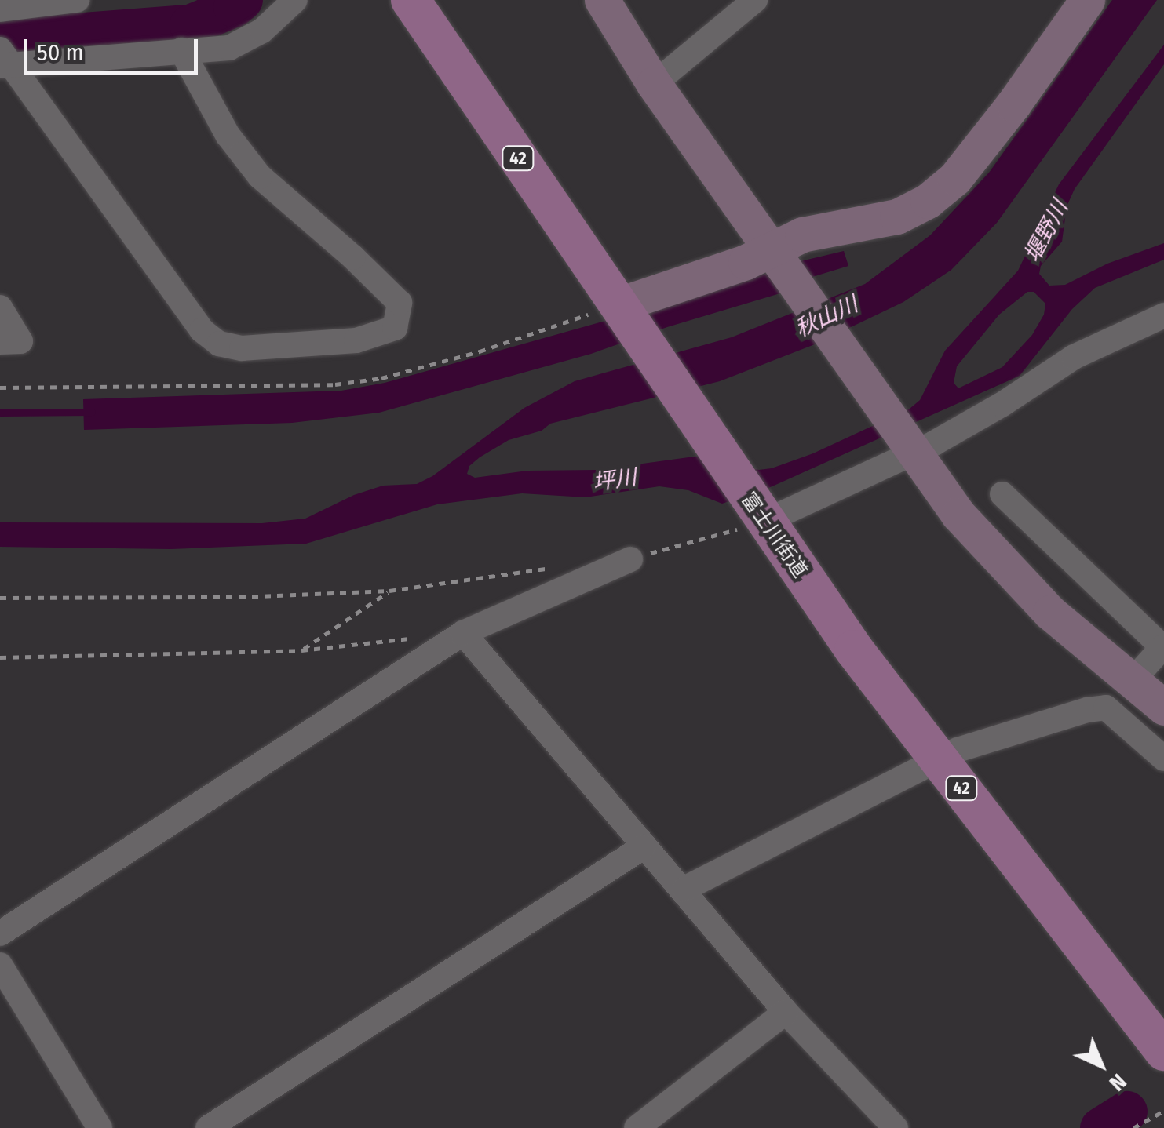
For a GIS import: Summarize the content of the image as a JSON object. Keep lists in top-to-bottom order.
{
  "streets": {
    "main road": ["42", "富士川街道"]
  },
  "water": ["堰野川", "秋山川", "坪川"],
  "scale_bar": "50 m",
  "north": "bottom right"
}
